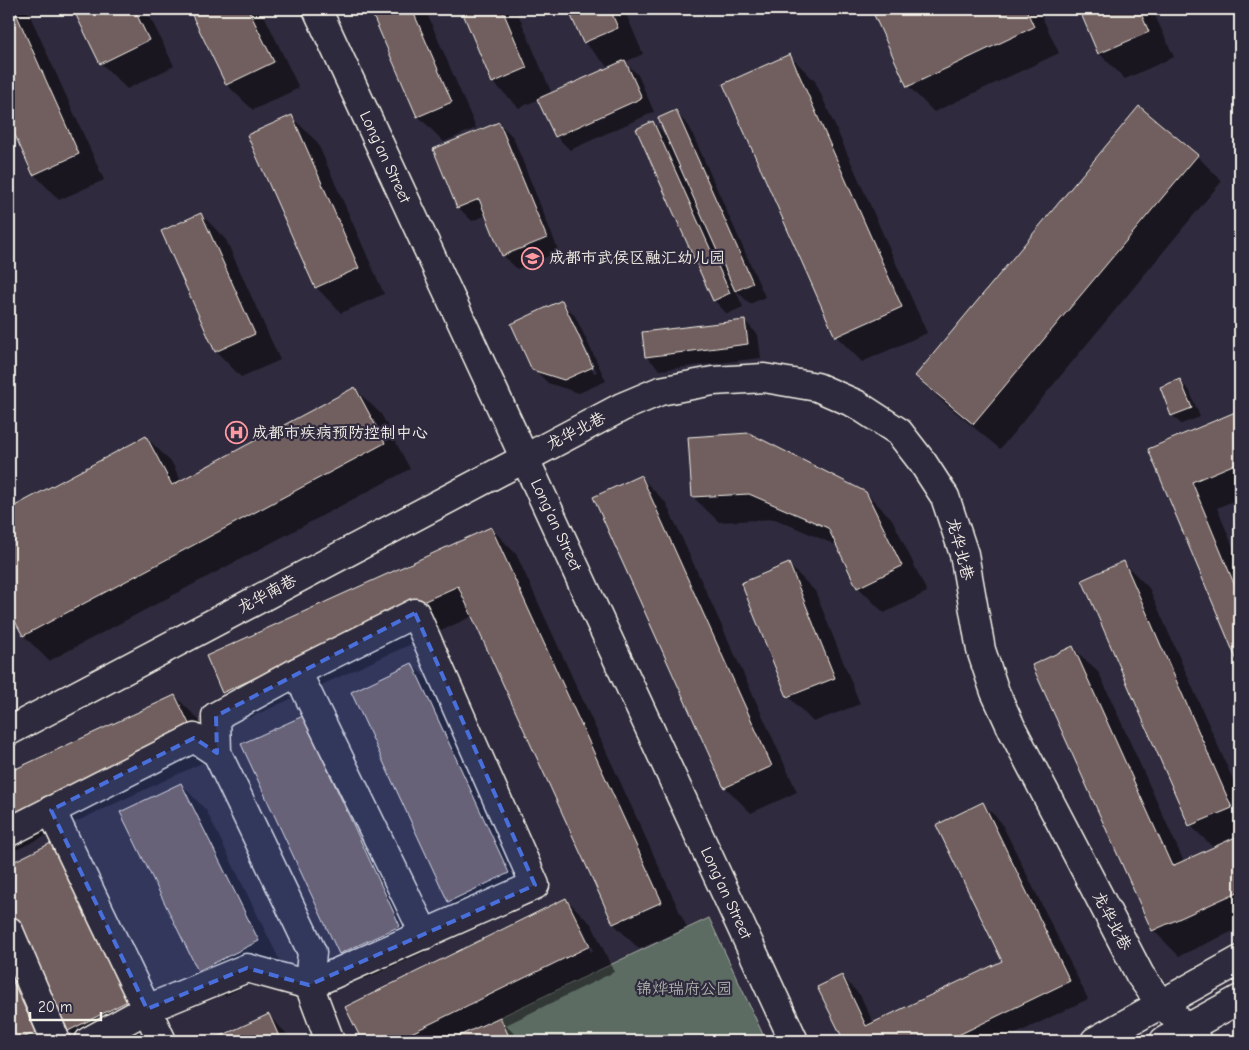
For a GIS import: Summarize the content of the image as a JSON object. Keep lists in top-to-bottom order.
{
  "streets": {
    "street": ["Long'an Street", "龙华北巷", "龙华南巷"]
  },
  "crossings": [
    ["Long'an Street", "龙华北巷"],
    ["Long'an Street", "龙华南巷"],
    ["龙华北巷", "龙华南巷"]
  ],
  "parks": ["锦烨瑞府公园"],
  "places": {
    "school or university": ["成都市武侯区融汇幼儿园"],
    "hospital": ["成都市疾病预防控制中心"]
  },
  "scale_bar": "20 m"
}
